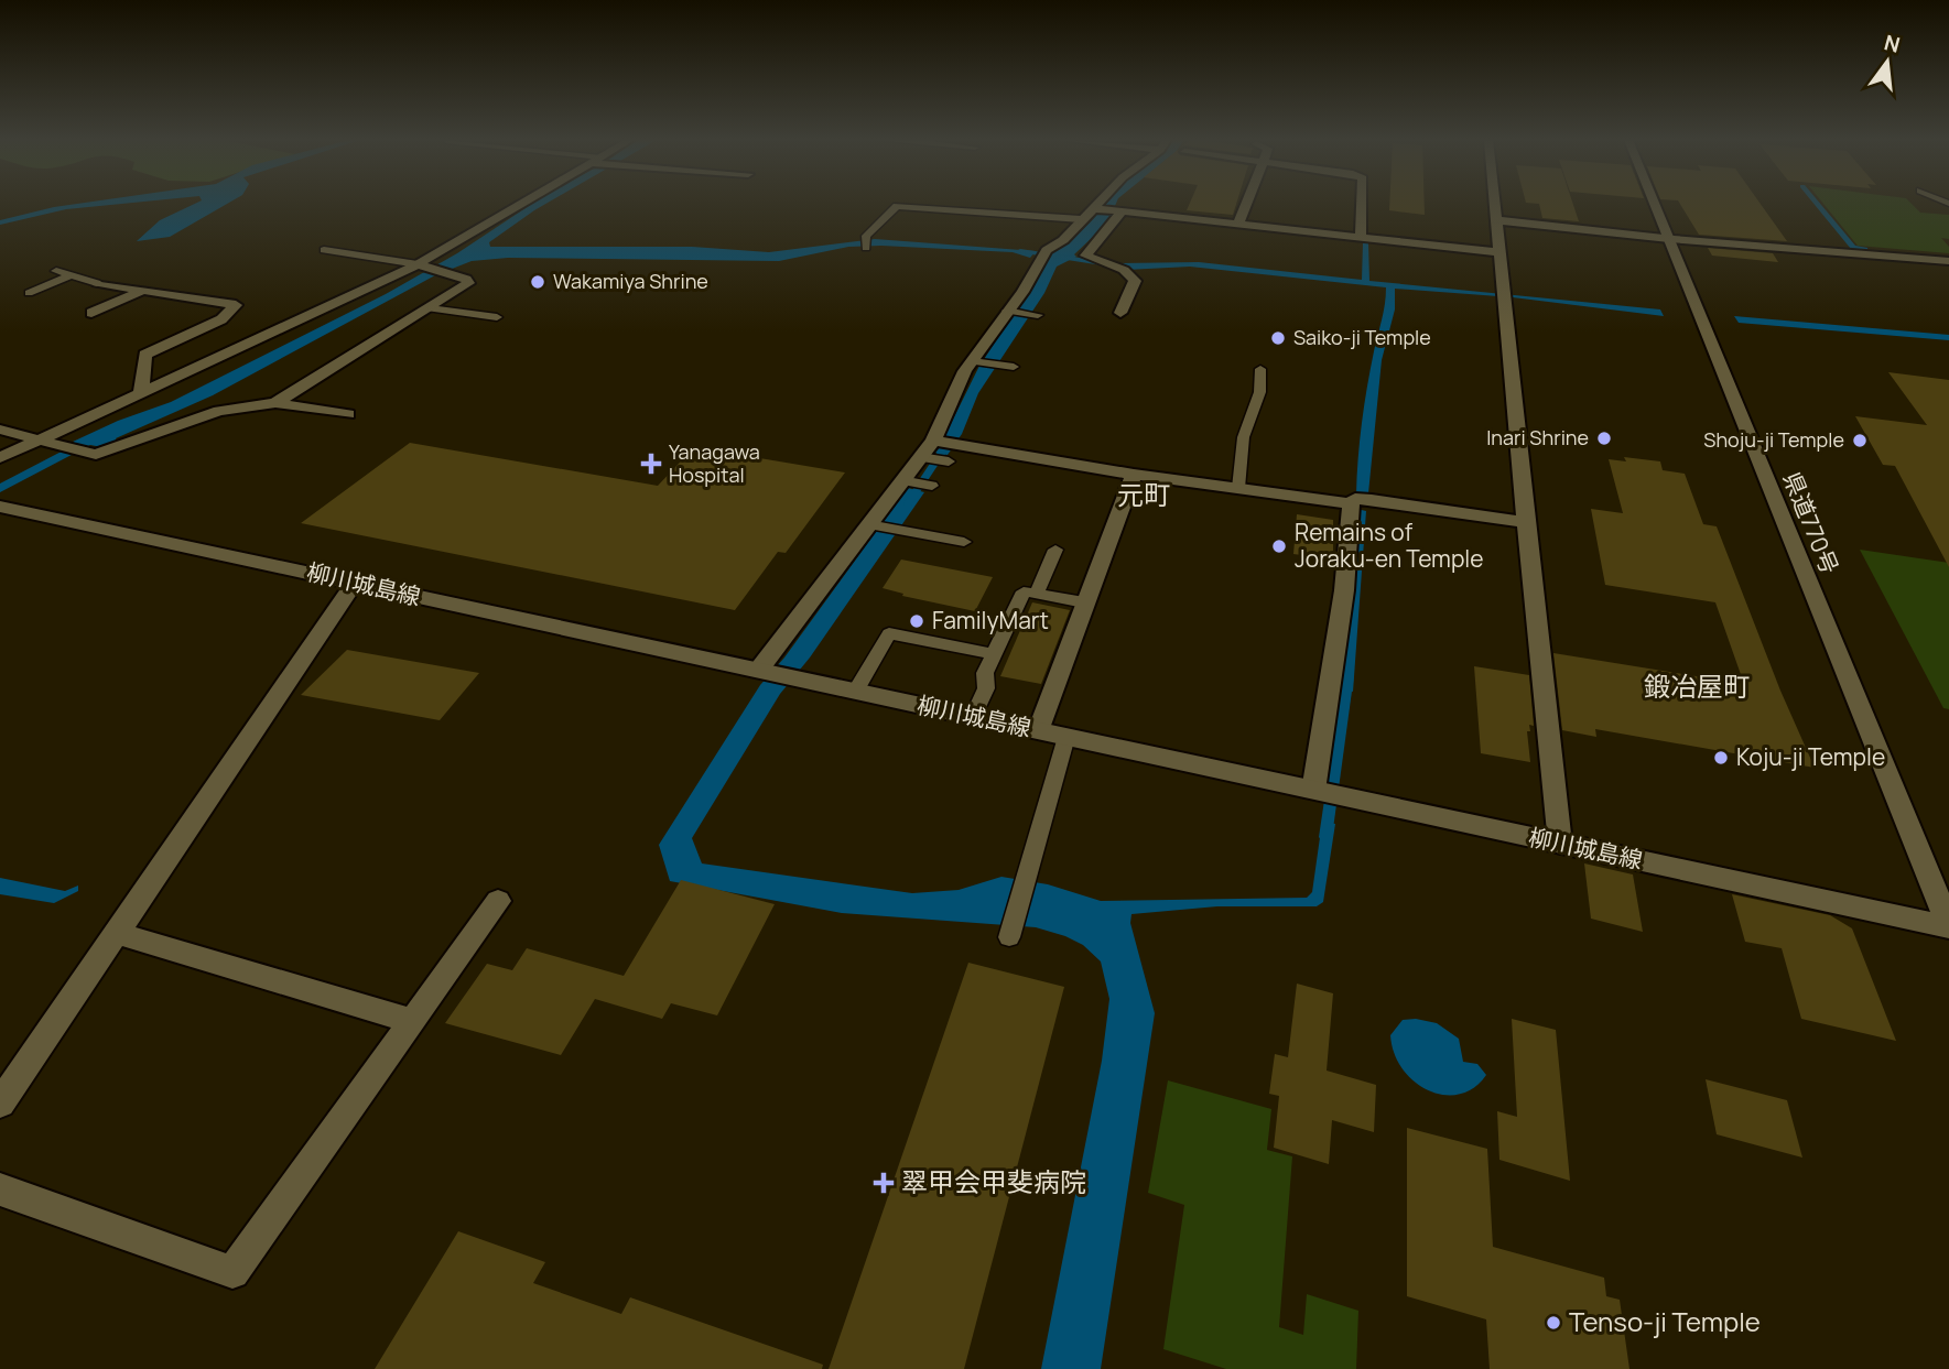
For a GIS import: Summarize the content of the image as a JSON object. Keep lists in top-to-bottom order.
{
  "streets": {
    "street": ["県道770号", "柳川城島線"]
  },
  "crossings": [
    ["県道770号", "柳川城島線"]
  ],
  "districts": ["元町", "鍛冶屋町"],
  "places": {
    "other": [
      "Wakamiya Shrine",
      "Saiko-ji Temple",
      "Inari Shrine",
      "Shoju-ji Temple",
      "Remains of Joraku-en Temple",
      "FamilyMart",
      "Koju-ji Temple",
      "Tenso-ji Temple"
    ],
    "health": ["Yanagawa Hospital", "翠甲会甲斐病院"]
  },
  "north": "top"
}
